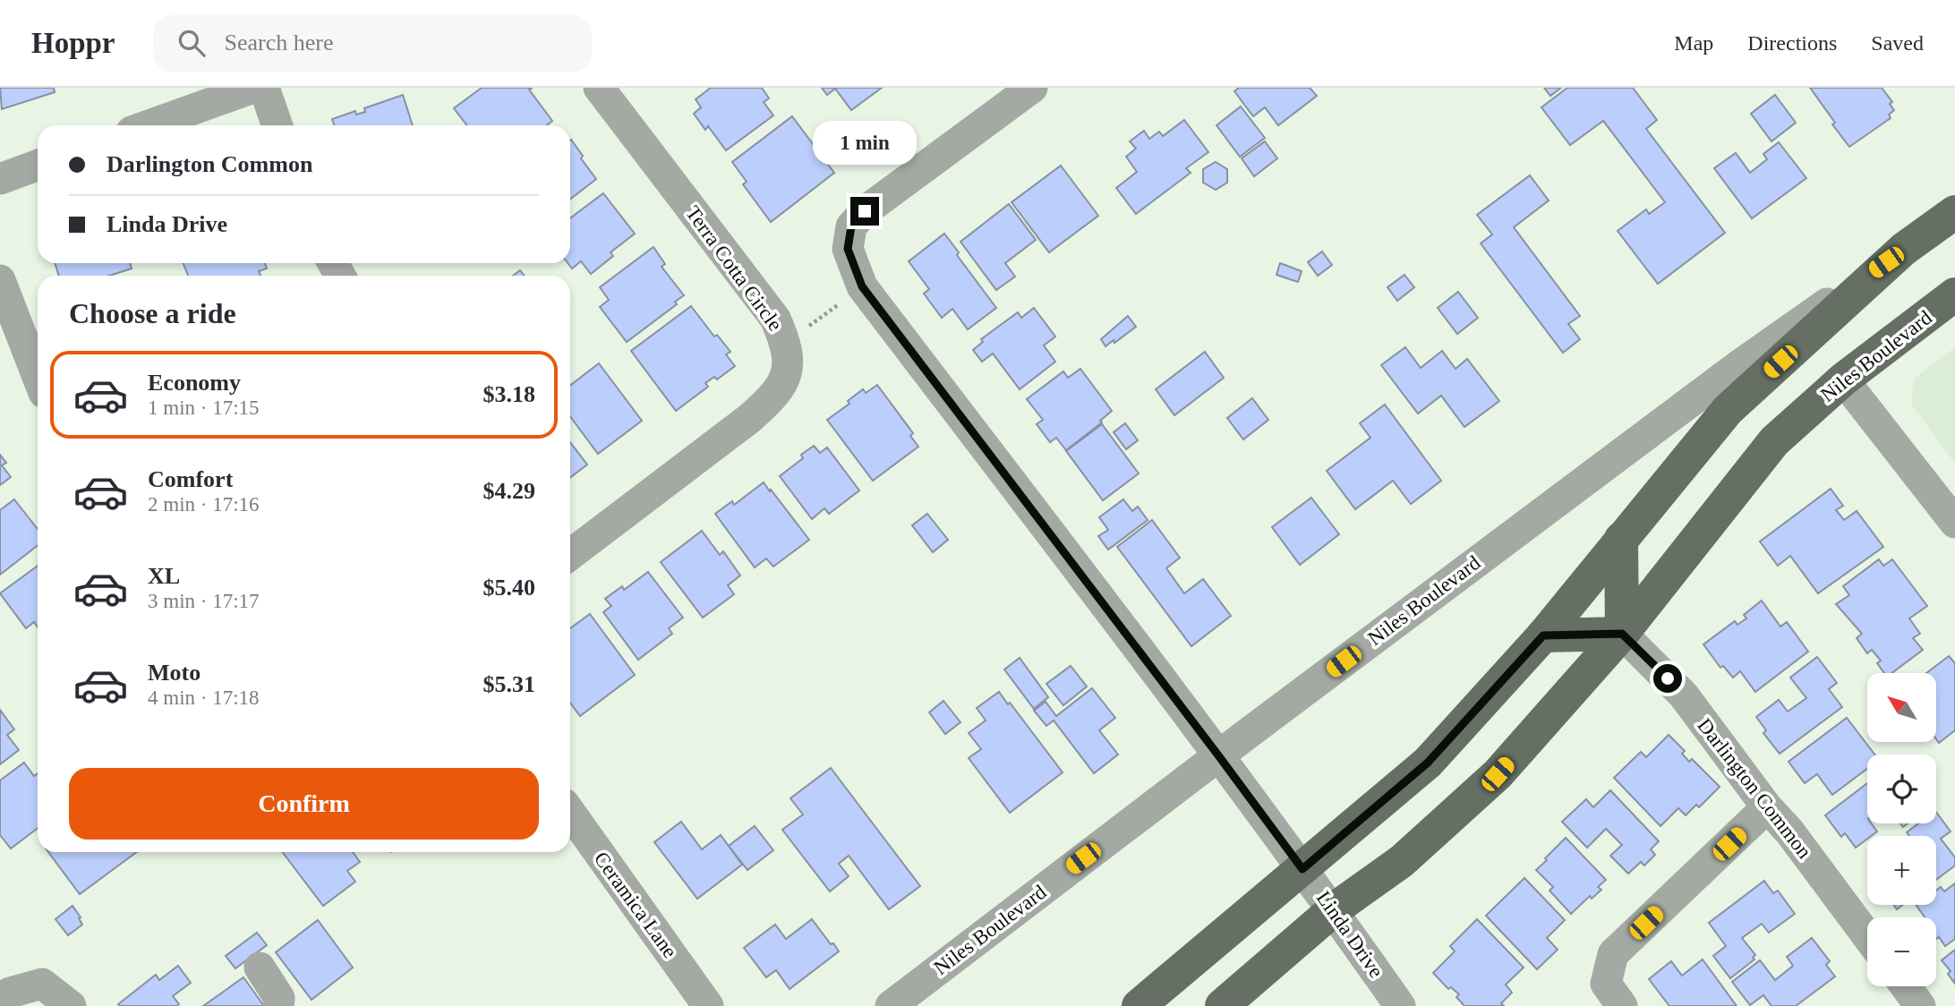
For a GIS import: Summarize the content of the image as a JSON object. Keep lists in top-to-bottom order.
{
  "streets": {
    "main road": ["Niles Boulevard"],
    "street": [
      "Terra Cotta Circle",
      "Darlington Common",
      "Ceramica Lane",
      "Linda Drive"
    ]
  },
  "crossings": [
    ["Niles Boulevard", "Darlington Common"],
    ["Niles Boulevard", "Linda Drive"]
  ],
  "north": "top left",
  "page": {
    "header": "Hoppr",
    "search": "Search here",
    "nav": ["Map", "Directions", "Saved"],
    "bubble": "1 min",
    "banner": ["Darlington Common", "Linda Drive"],
    "heading": "Choose a ride",
    "list": [
      {
        "name": "Economy",
        "note": "1 min · 17:15",
        "value": "$3.18"
      },
      {
        "name": "Comfort",
        "note": "2 min · 17:16",
        "value": "$4.29"
      },
      {
        "name": "XL",
        "note": "3 min · 17:17",
        "value": "$5.40"
      },
      {
        "name": "Moto",
        "note": "4 min · 17:18",
        "value": "$5.31"
      }
    ],
    "map_buttons": ["+", "−"],
    "buttons": "Confirm"
  }
}
